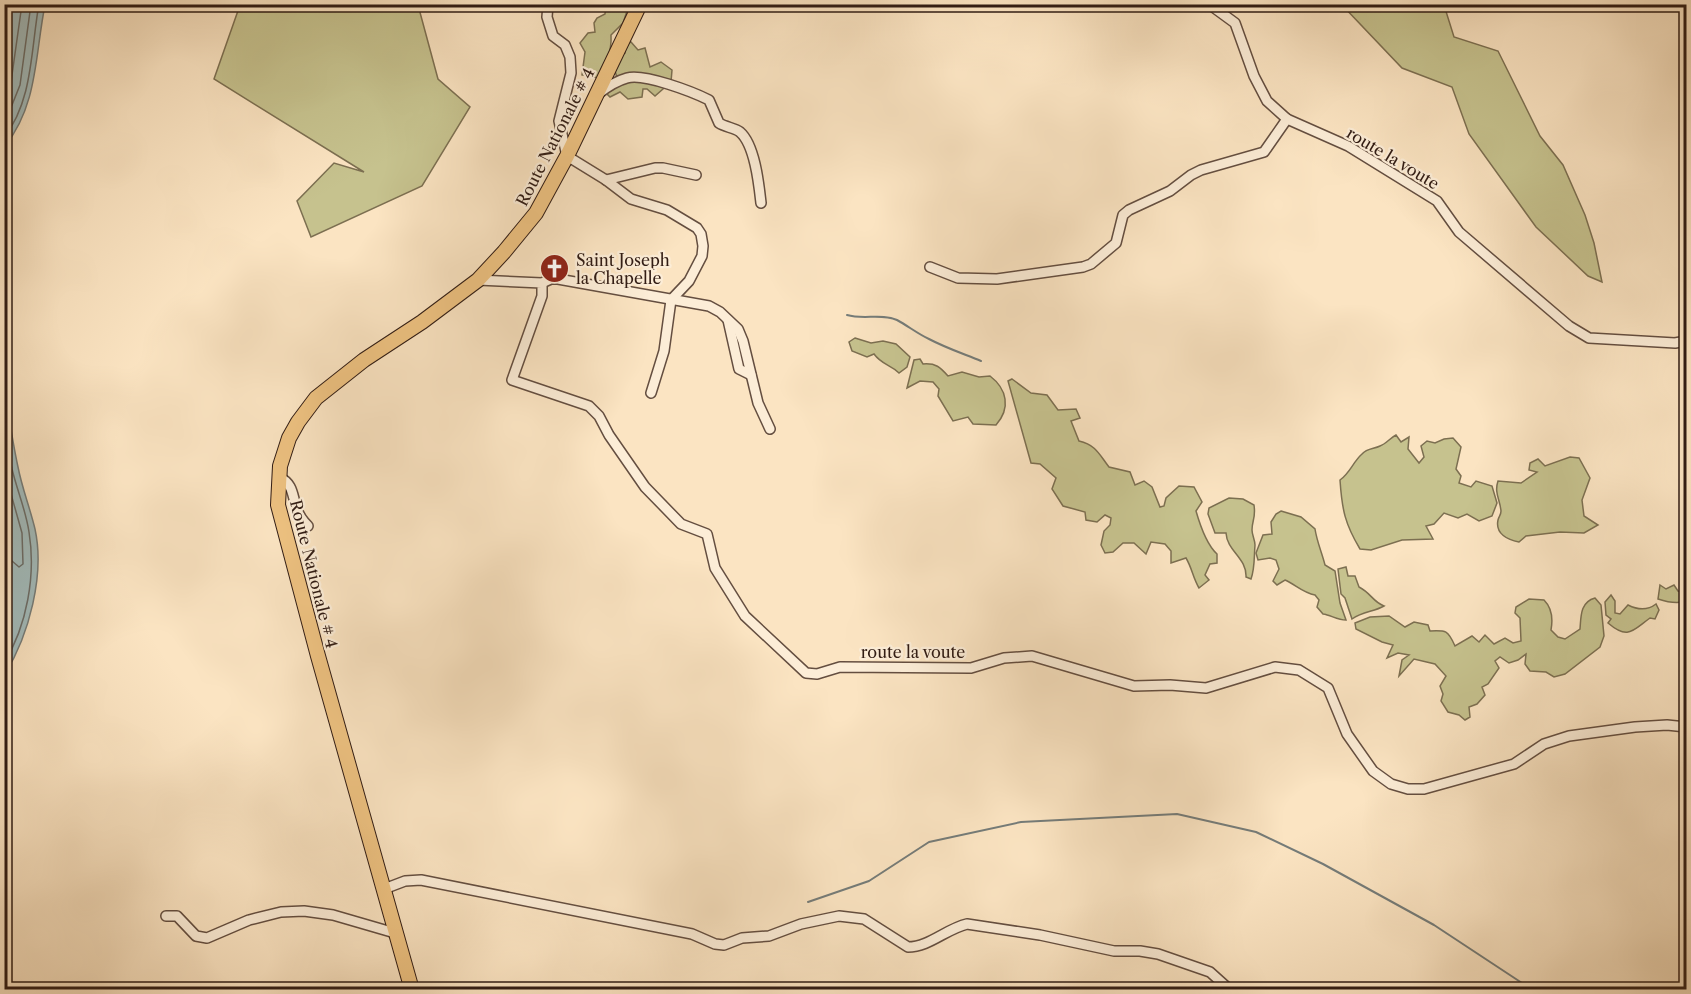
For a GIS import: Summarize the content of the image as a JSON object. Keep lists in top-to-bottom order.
{
  "streets": {
    "main road": ["Route Nationale # 4"],
    "street": ["route la voute"]
  },
  "places": {
    "church": ["Saint Joseph la Chapelle"]
  }
}
